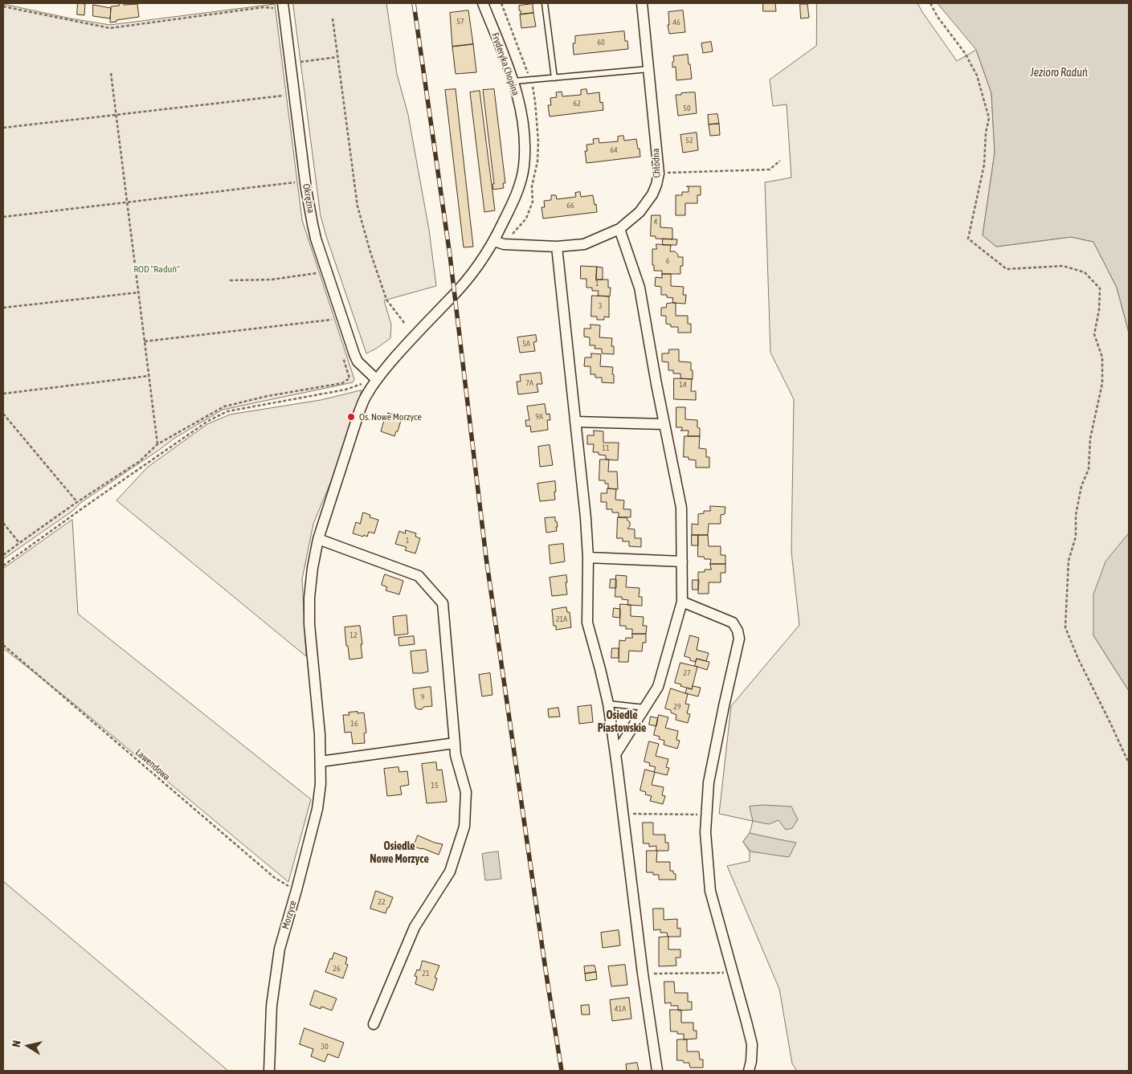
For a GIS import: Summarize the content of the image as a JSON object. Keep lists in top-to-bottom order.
{
  "streets": {
    "street": [
      "Fryderyka Chopina",
      "Chłodna",
      "Okrężna",
      "Morzyce"
    ],
    "path": ["Lawendowa"]
  },
  "crossings": [
    ["Fryderyka Chopina", "Chłodna"],
    ["Fryderyka Chopina", "Okrężna"],
    ["Fryderyka Chopina", "Morzyce"],
    ["Lawendowa", "Morzyce"]
  ],
  "districts": ["Osiedle Piastowskie", "Osiedle Nowe Morzyce"],
  "water": ["Jezioro Raduń"],
  "parks": ["ROD \"Raduń\""],
  "places": ["Os. Nowe Morzyce"],
  "house_numbers": [
    "57",
    "46",
    "60",
    "62",
    "50",
    "52",
    "64",
    "66",
    "4",
    "6",
    "1",
    "3",
    "5A",
    "7A",
    "14",
    "9A",
    "11",
    "1",
    "21A",
    "12",
    "27",
    "9",
    "29",
    "16",
    "15",
    "22",
    "26",
    "21",
    "41A",
    "30"
  ],
  "north": "left"
}
